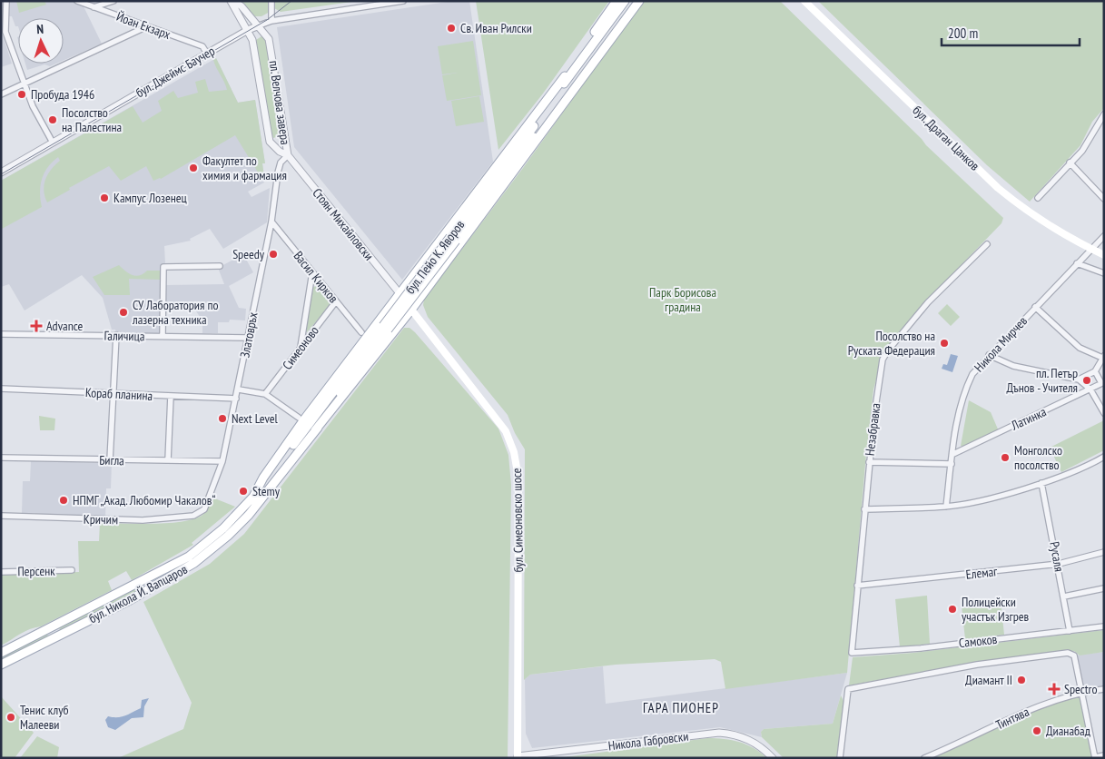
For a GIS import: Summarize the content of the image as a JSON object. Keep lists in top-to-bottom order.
{
  "streets": {
    "main road": [
      "бул. Драган Цанков",
      "бул. Пейо К. Яворов",
      "бул. Симеоновско шосе",
      "бул. Никола Й. Вапцаров"
    ],
    "street": [
      "Йоан Екзарх",
      "бул. Джеймс Баучер",
      "пл. Велчова завера",
      "Стоян Михайловски",
      "Васил Кирков",
      "Златовръх",
      "Галичица",
      "Никола Мирчев",
      "Симеоново",
      "Кораб планина",
      "Латинка",
      "Незабравка",
      "Бигла",
      "Кричим",
      "Русаля",
      "Персенк",
      "Елемаг",
      "Самоков",
      "Тинтява",
      "Никола Габровски"
    ]
  },
  "crossings": [
    ["Йоан Екзарх", "бул. Джеймс Баучер"],
    ["бул. Джеймс Баучер", "пл. Велчова завера"],
    ["пл. Велчова завера", "Стоян Михайловски"],
    ["пл. Велчова завера", "Златовръх"],
    ["бул. Драган Цанков", "Никола Мирчев"],
    ["Стоян Михайловски", "Златовръх"],
    ["Стоян Михайловски", "бул. Симеоновско шосе"],
    ["бул. Пейо К. Яворов", "бул. Никола Й. Вапцаров"],
    ["Васил Кирков", "Златовръх"],
    ["Васил Кирков", "Симеоново"],
    ["Златовръх", "Галичица"],
    ["Златовръх", "Кораб планина"],
    ["Златовръх", "Бигла"],
    ["Златовръх", "Кричим"],
    ["Никола Мирчев", "Латинка"],
    ["Незабравка", "Елемаг"],
    ["Незабравка", "Самоков"],
    ["бул. Симеоновско шосе", "Никола Габровски"],
    ["Русаля", "Елемаг"],
    ["Русаля", "Самоков"],
    ["Самоков", "Тинтява"]
  ],
  "districts": ["ГАРА ПИОНЕР"],
  "parks": ["Парк Борисова градина"],
  "places": {
    "other": [
      "Св. Иван Рилски",
      "Пробуда 1946",
      "Посолство на Палестина",
      "Факултет по химия и фармация",
      "Кампус Лозенец",
      "Speedy",
      "СУ Лаборатория по лазерна техника",
      "Посолство на Руската Федерация",
      "пл. Петър Дънов - Учителя",
      "Next Level",
      "Монголско посолство",
      "Stemy",
      "НПМГ „Акад. Любомир Чакалов“",
      "Полицейски участък Изгрев",
      "Диамант II",
      "Тенис клуб Малееви",
      "Дианабад"
    ],
    "health": ["Advance", "Spectro"]
  },
  "scale_bar": "200 m",
  "north": "top"
}
